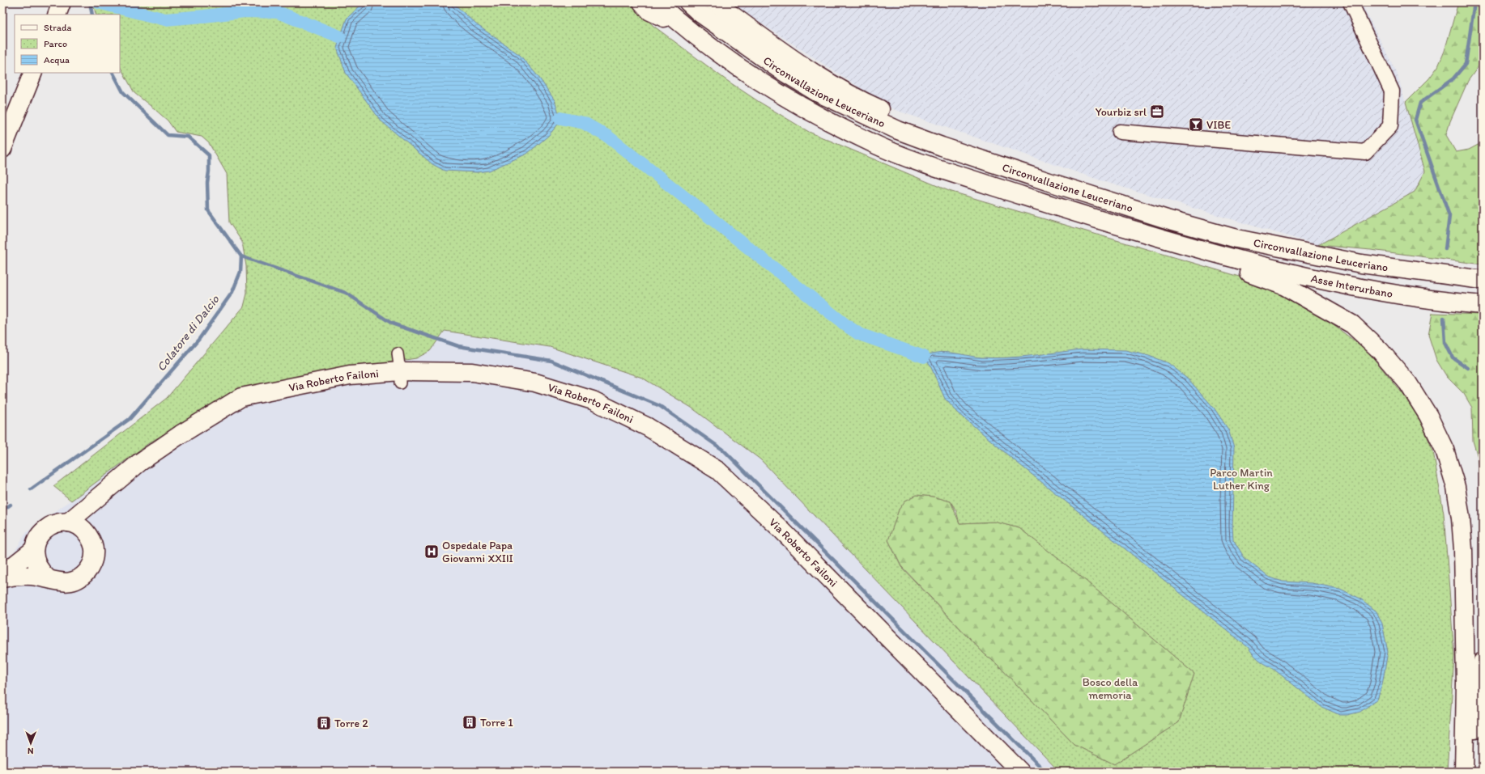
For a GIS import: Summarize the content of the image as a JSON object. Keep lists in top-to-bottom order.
{
  "streets": {
    "main road": ["Circonvallazione Leuceriano", "Asse Interurbano", "Via Roberto Failoni"]
  },
  "crossings": [
    ["Circonvallazione Leuceriano", "Asse Interurbano"]
  ],
  "water": ["Colatore di Dalcio"],
  "parks": ["Parco Martin Luther King", "Bosco della memoria"],
  "places": {
    "office": ["Yourbiz srl"],
    "bar": ["VIBE"],
    "hospital": ["Ospedale Papa Giovanni XXIII"],
    "building": ["Torre 1", "Torre 2"]
  },
  "legend": ["Strada", "Parco", "Acqua"],
  "north": "bottom"
}
